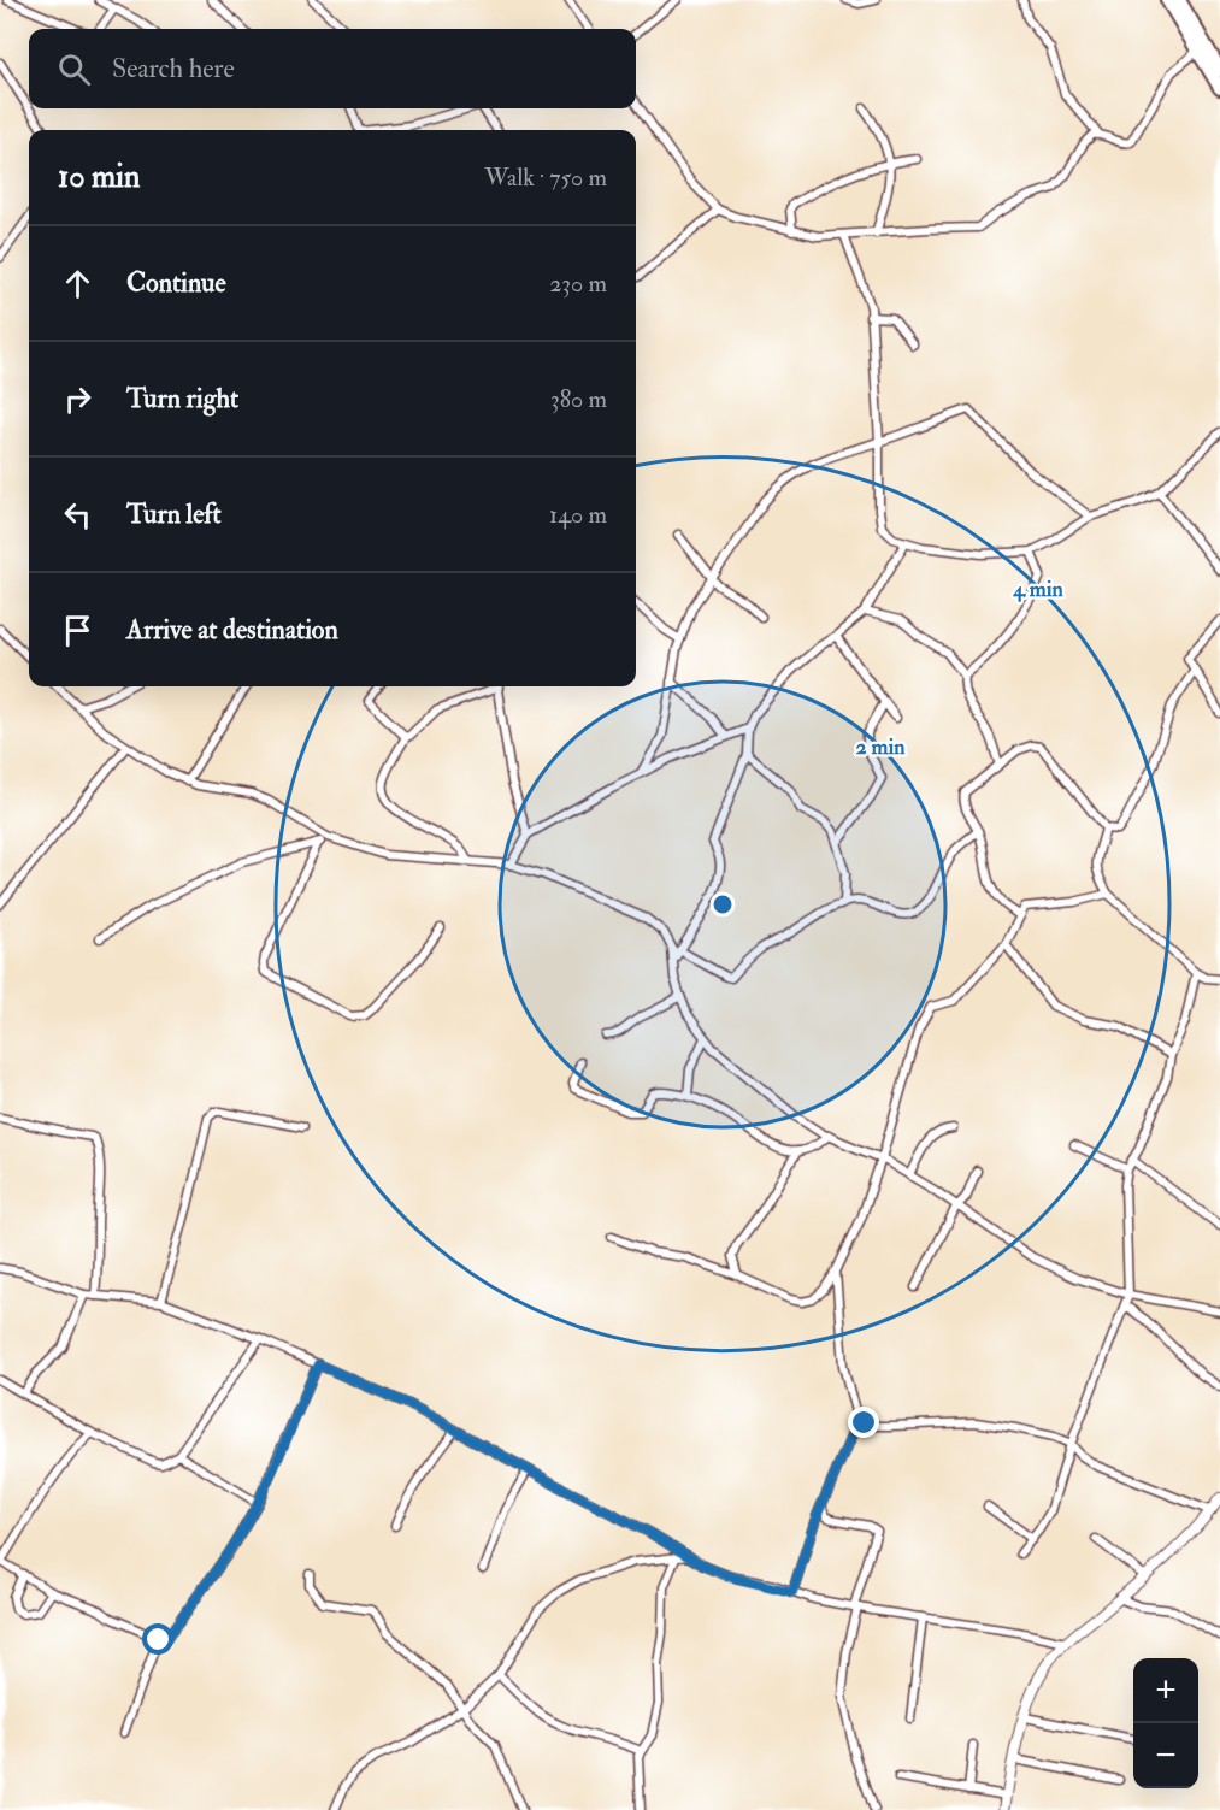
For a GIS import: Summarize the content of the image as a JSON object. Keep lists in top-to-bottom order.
{
  "page": {
    "search": "Search here",
    "heading": ["10 min", "Walk · 750 m"],
    "list": [
      ["Continue", "230 m"],
      ["Turn right", "380 m"],
      ["Turn left", "140 m"],
      "Arrive at destination"
    ],
    "map_buttons": ["+", "−"]
  },
  "rings": ["4 min", "2 min"]
}
